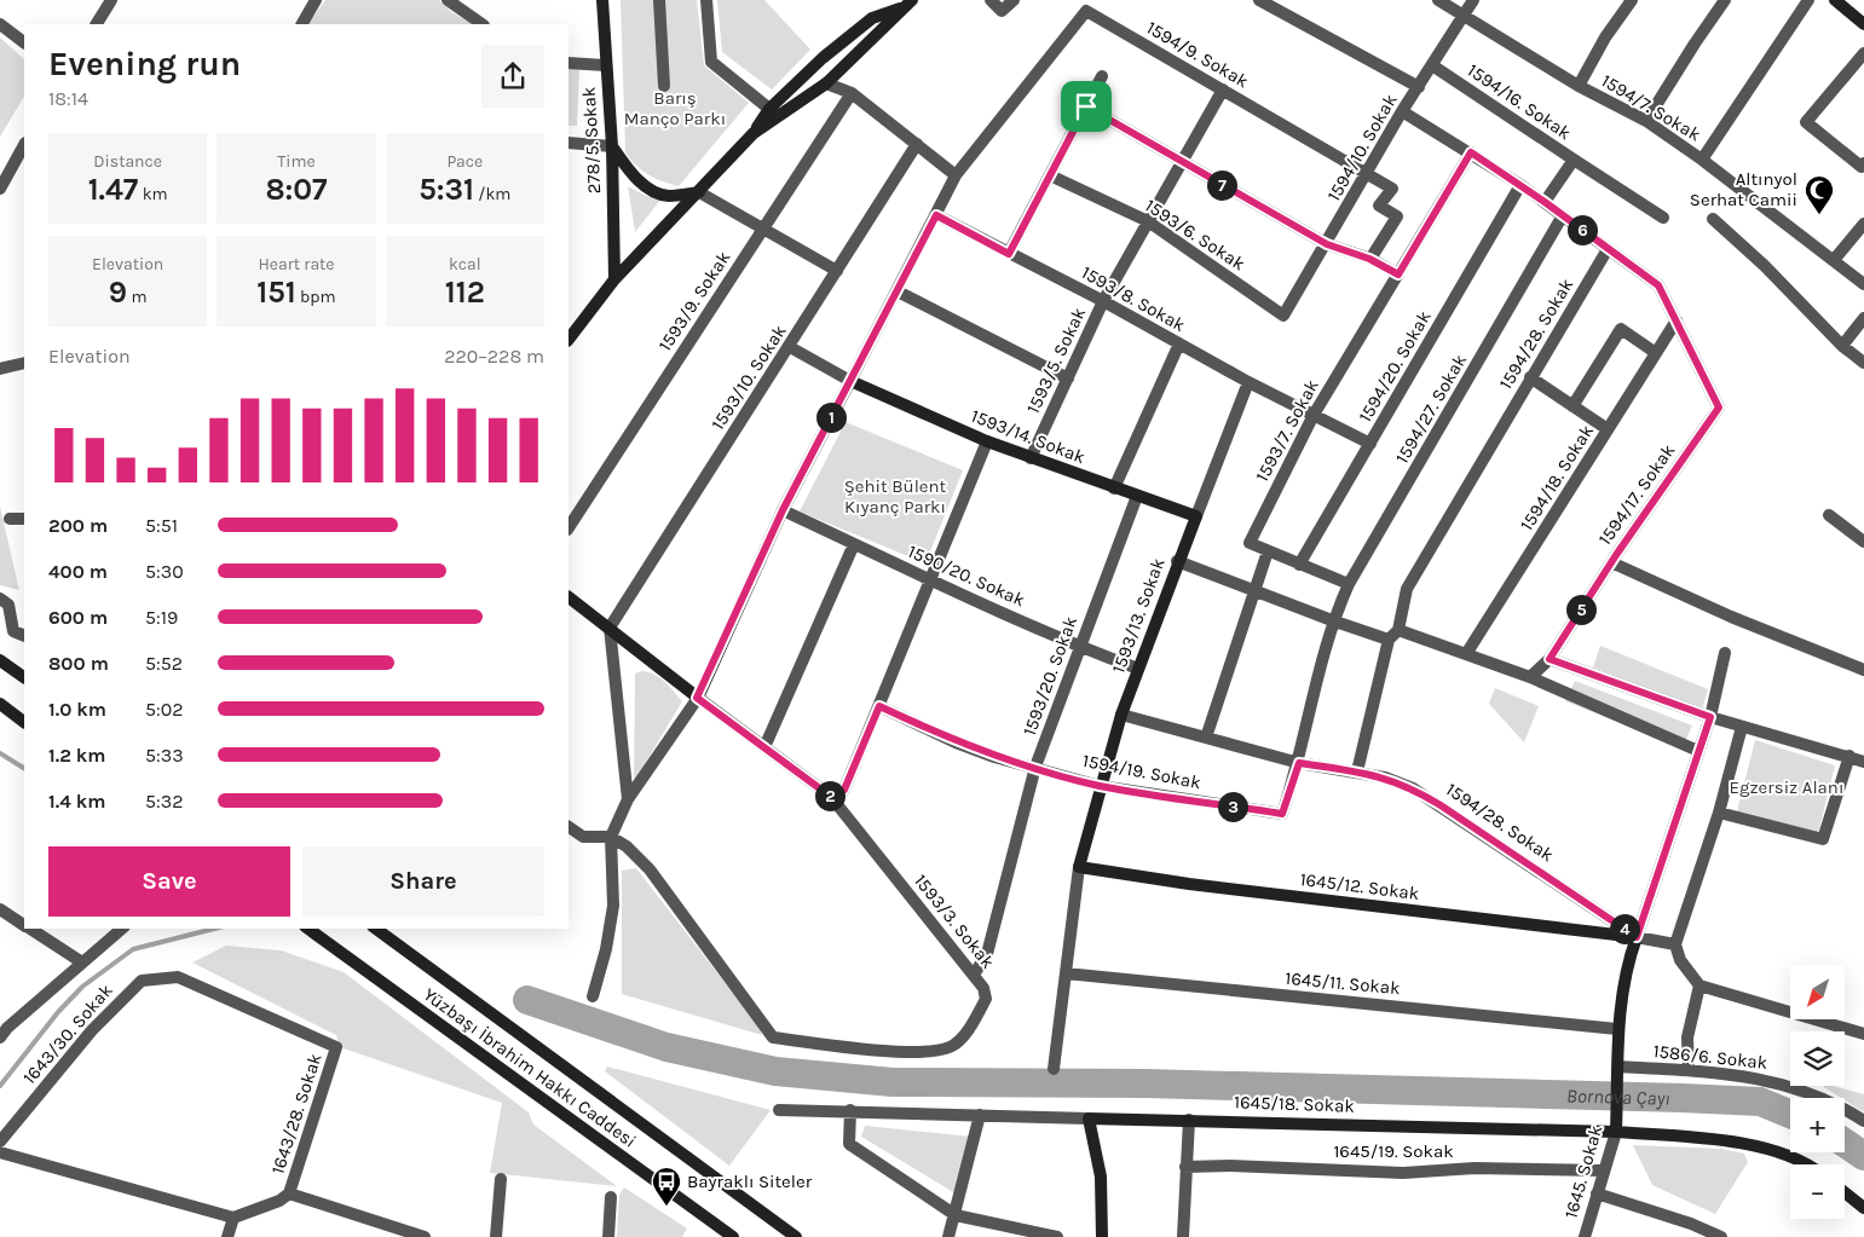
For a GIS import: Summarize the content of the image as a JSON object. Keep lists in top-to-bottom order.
{
  "streets": {
    "street": [
      "1594/9. Sokak",
      "1594/16. Sokak",
      "1594/7. Sokak",
      "278/5. Sokak",
      "1594/10. Sokak",
      "1593/6. Sokak",
      "1593/8. Sokak",
      "1593/9. Sokak",
      "1594/28. Sokak",
      "1593/5. Sokak",
      "1594/20. Sokak",
      "1593/10. Sokak",
      "1594/27. Sokak",
      "1593/7. Sokak",
      "1593/14. Sokak",
      "1594/18. Sokak",
      "1594/17. Sokak",
      "1590/20. Sokak",
      "1593/13. Sokak",
      "1593/20. Sokak",
      "1594/19. Sokak",
      "1645/12. Sokak",
      "1593/3. Sokak",
      "1645/11. Sokak",
      "1643/30. Sokak",
      "1586/6. Sokak",
      "Yüzbaşı İbrahim Hakkı Caddesi",
      "1645/18. Sokak",
      "1643/28. Sokak",
      "1645/19. Sokak",
      "1645. Sokak"
    ]
  },
  "crossings": [
    ["1594/9. Sokak", "1594/10. Sokak"],
    ["1594/9. Sokak", "1593/5. Sokak"],
    ["1594/16. Sokak", "1594/10. Sokak"],
    ["1594/7. Sokak", "1594/10. Sokak"],
    ["1594/10. Sokak", "1593/6. Sokak"],
    ["1593/6. Sokak", "1593/5. Sokak"],
    ["1593/8. Sokak", "1593/5. Sokak"],
    ["1593/8. Sokak", "1594/20. Sokak"],
    ["1593/8. Sokak", "1593/7. Sokak"],
    ["1593/8. Sokak", "1593/13. Sokak"],
    ["1594/28. Sokak", "1594/17. Sokak"],
    ["1594/28. Sokak", "1645/12. Sokak"],
    ["1594/28. Sokak", "1645. Sokak"],
    ["1593/5. Sokak", "1593/14. Sokak"],
    ["1593/10. Sokak", "1593/3. Sokak"],
    ["1594/27. Sokak", "1594/19. Sokak"],
    ["1593/14. Sokak", "1593/13. Sokak"],
    ["1593/14. Sokak", "1593/20. Sokak"],
    ["1594/18. Sokak", "1594/17. Sokak"],
    ["1590/20. Sokak", "1593/13. Sokak"],
    ["1590/20. Sokak", "1593/20. Sokak"],
    ["1593/13. Sokak", "1594/19. Sokak"],
    ["1593/13. Sokak", "1645/12. Sokak"],
    ["1593/20. Sokak", "1594/19. Sokak"],
    ["1593/20. Sokak", "1593/3. Sokak"],
    ["1645/12. Sokak", "1645. Sokak"],
    ["1645/11. Sokak", "1645. Sokak"],
    ["1643/30. Sokak", "1643/28. Sokak"],
    ["1586/6. Sokak", "1645. Sokak"],
    ["1645/18. Sokak", "1645. Sokak"],
    ["1645/19. Sokak", "1645. Sokak"]
  ],
  "water": ["Bornova Çayı"],
  "parks": ["Barış Manço Parkı", "Şehit Bülent Kıyanç Parkı", "Egzersiz Alanı"],
  "places": {
    "mosque": ["Altınyol Serhat Camii"],
    "bus stop": ["Bayraklı Siteler"]
  },
  "north": "bottom left",
  "page": {
    "heading": ["Evening run", "18:14"],
    "stats": [
      ["Distance", "1.47 km"],
      ["Time", "8:07"],
      ["Pace", "5:31 /km"],
      ["Elevation", "9 m"],
      ["Heart rate", "151 bpm"],
      ["kcal", "112"]
    ],
    "pins": [
      "7",
      "6",
      "1",
      "5",
      "2",
      "3",
      "4"
    ],
    "chart": ["Elevation", "220–228 m"],
    "list": [
      {
        "name": "200 m",
        "note": "5:51"
      },
      {
        "name": "400 m",
        "note": "5:30"
      },
      {
        "name": "600 m",
        "note": "5:19"
      },
      {
        "name": "800 m",
        "note": "5:52"
      },
      {
        "name": "1.0 km",
        "note": "5:02"
      },
      {
        "name": "1.2 km",
        "note": "5:33"
      },
      {
        "name": "1.4 km",
        "note": "5:32"
      }
    ],
    "buttons": ["Save", "Share"],
    "map_buttons": ["+", "−"]
  }
}
